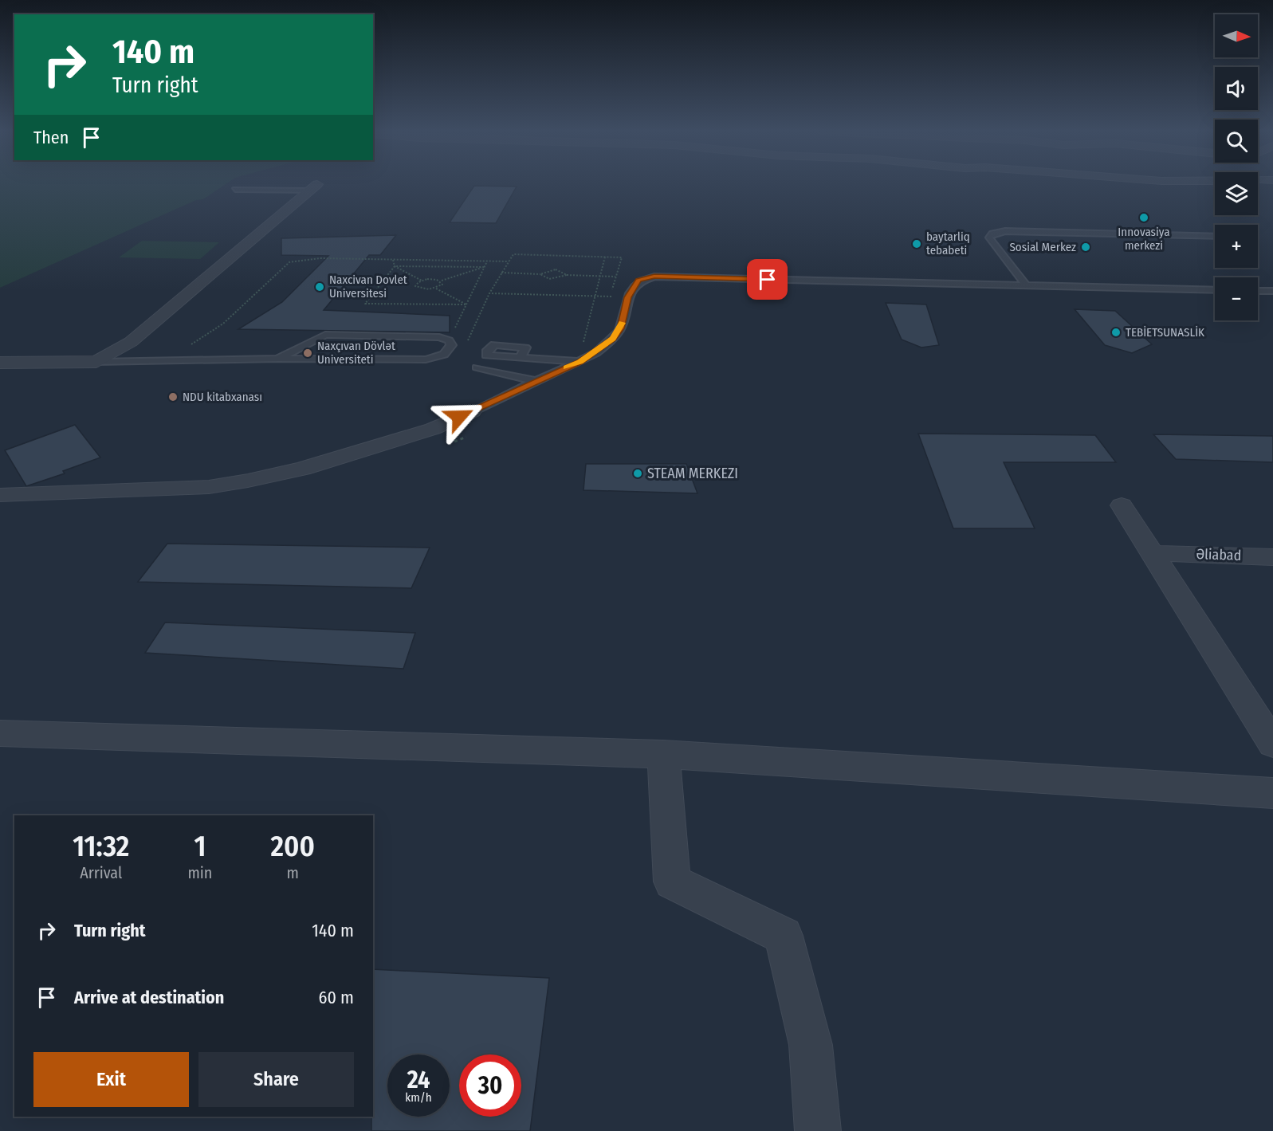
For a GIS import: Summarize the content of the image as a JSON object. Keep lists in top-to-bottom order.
{
  "streets": {
    "street": ["Əliabad"]
  },
  "places": [
    "Innovasiya merkezi",
    "baytarliq tebabeti",
    "Sosial Merkez",
    "Naxcivan Dovlet Universitesi",
    "TEBİETSUNASLİK",
    "Naxçıvan Dövlət Universiteti",
    "NDU kitabxanası",
    "STEAM MERKEZI"
  ],
  "north": "right",
  "page": {
    "map_buttons": ["+", "−"],
    "turn": ["140 m", "Turn right"],
    "then": "Then",
    "eta": [
      "11:32",
      "Arrival",
      "1",
      "min",
      "200",
      "m"
    ],
    "list": [
      {
        "name": "Turn right",
        "value": "140 m"
      },
      {
        "name": "Arrive at destination",
        "value": "60 m"
      }
    ],
    "buttons": ["Exit", "Share"],
    "speed": "24 km/h",
    "limit": "30"
  }
}
